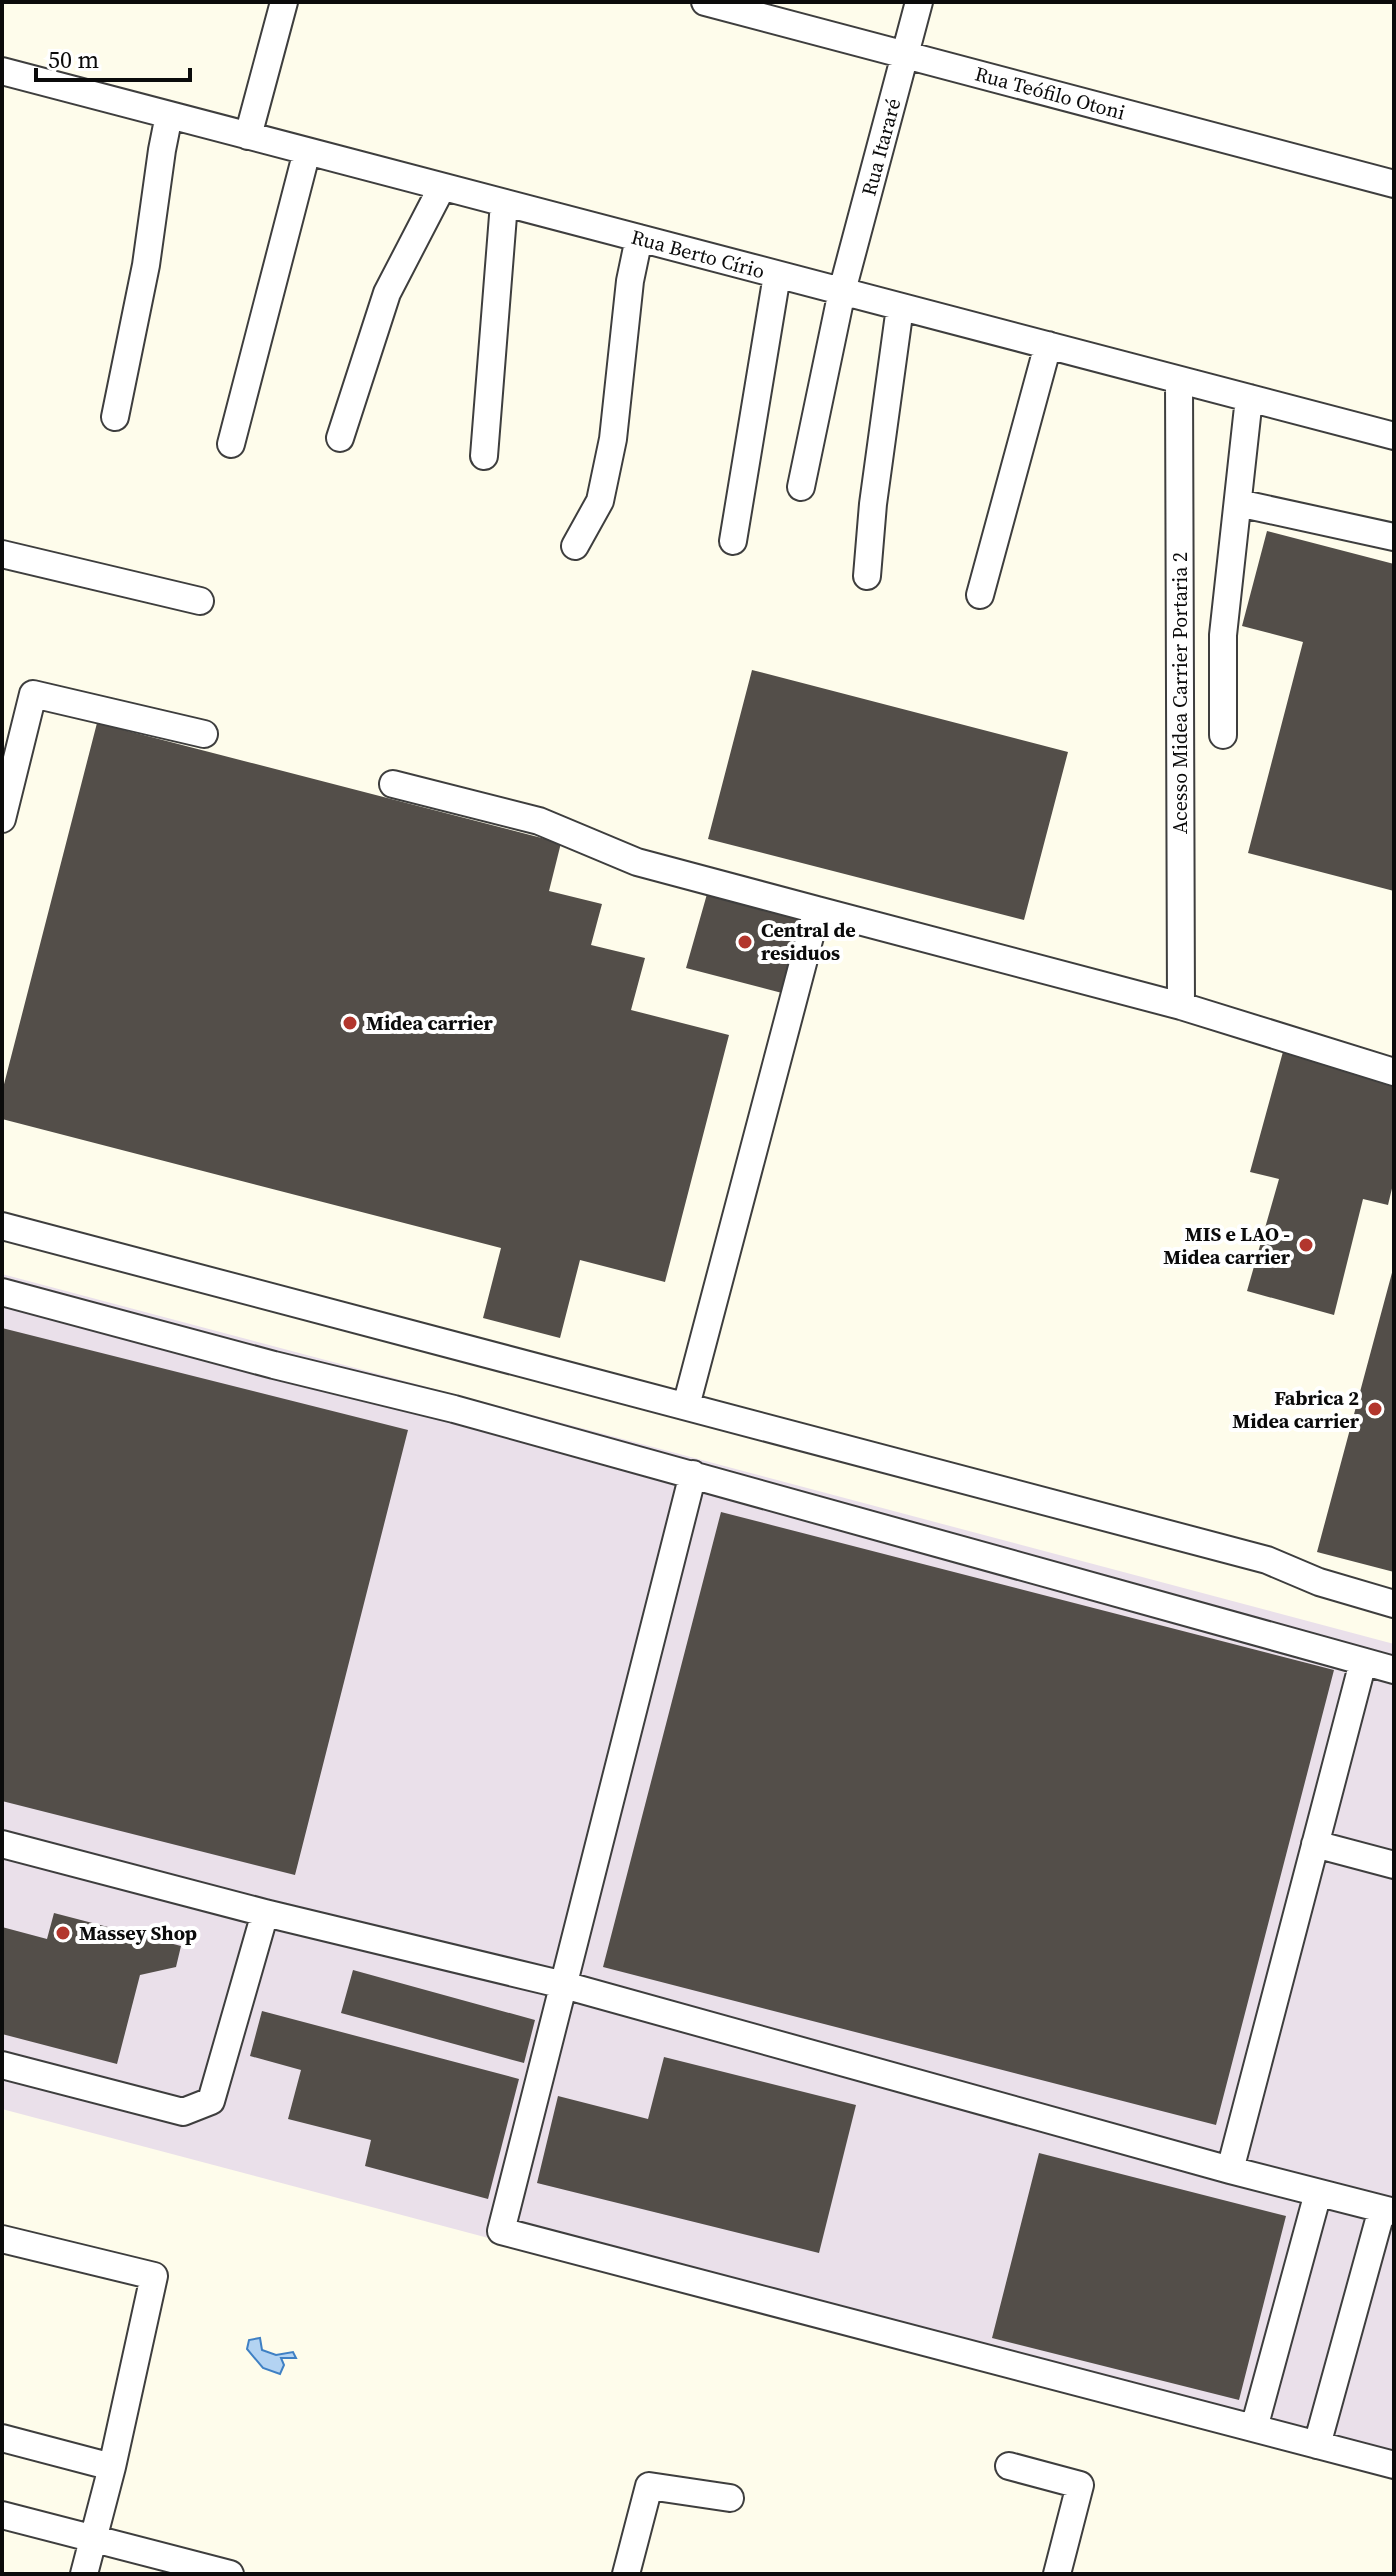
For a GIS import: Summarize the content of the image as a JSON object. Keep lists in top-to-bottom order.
{
  "streets": {
    "street": [
      "Rua Teófilo Otoni",
      "Rua Itararé",
      "Rua Berto Círio",
      "Acesso Midea Carrier Portaria 2"
    ]
  },
  "crossings": [
    ["Rua Teófilo Otoni", "Rua Itararé"],
    ["Rua Itararé", "Rua Berto Círio"],
    ["Rua Berto Círio", "Acesso Midea Carrier Portaria 2"]
  ],
  "places": [
    "Central de residuos",
    "Midea carrier",
    "MIS e LAO - Midea carrier",
    "Fabrica 2 Midea carrier",
    "Massey Shop"
  ],
  "scale_bar": "50 m"
}
